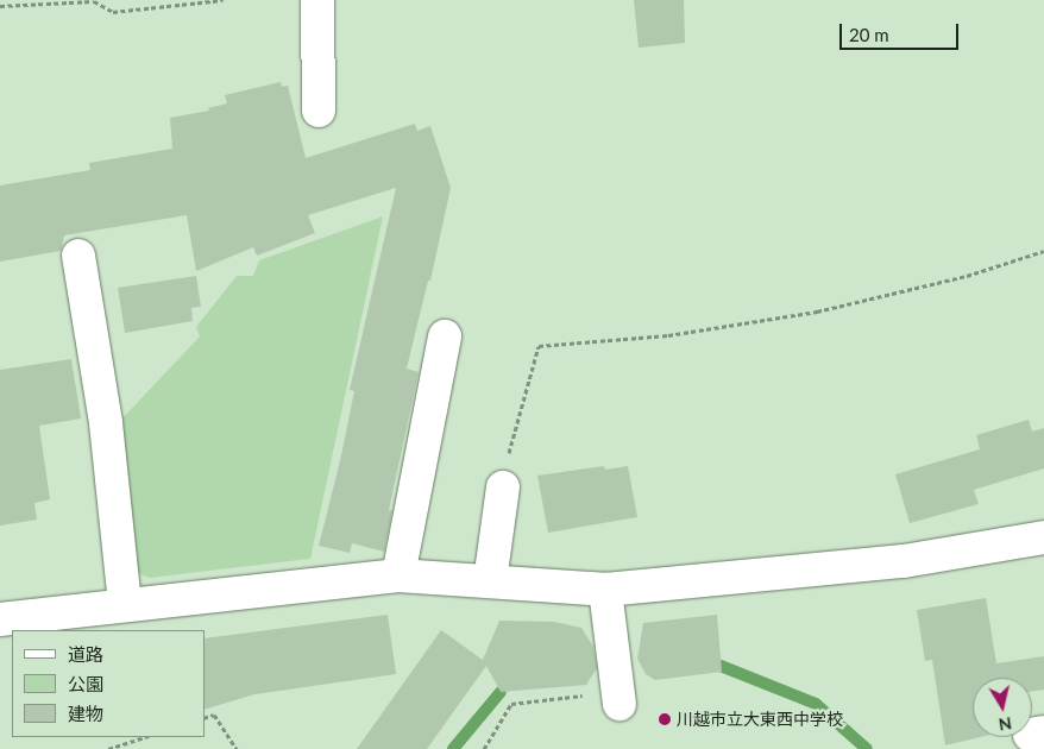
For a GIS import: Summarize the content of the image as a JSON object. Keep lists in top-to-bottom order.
{
  "places": ["川越市立大東西中学校"],
  "legend": ["道路", "公園", "建物"],
  "scale_bar": "20 m",
  "north": "bottom"
}
